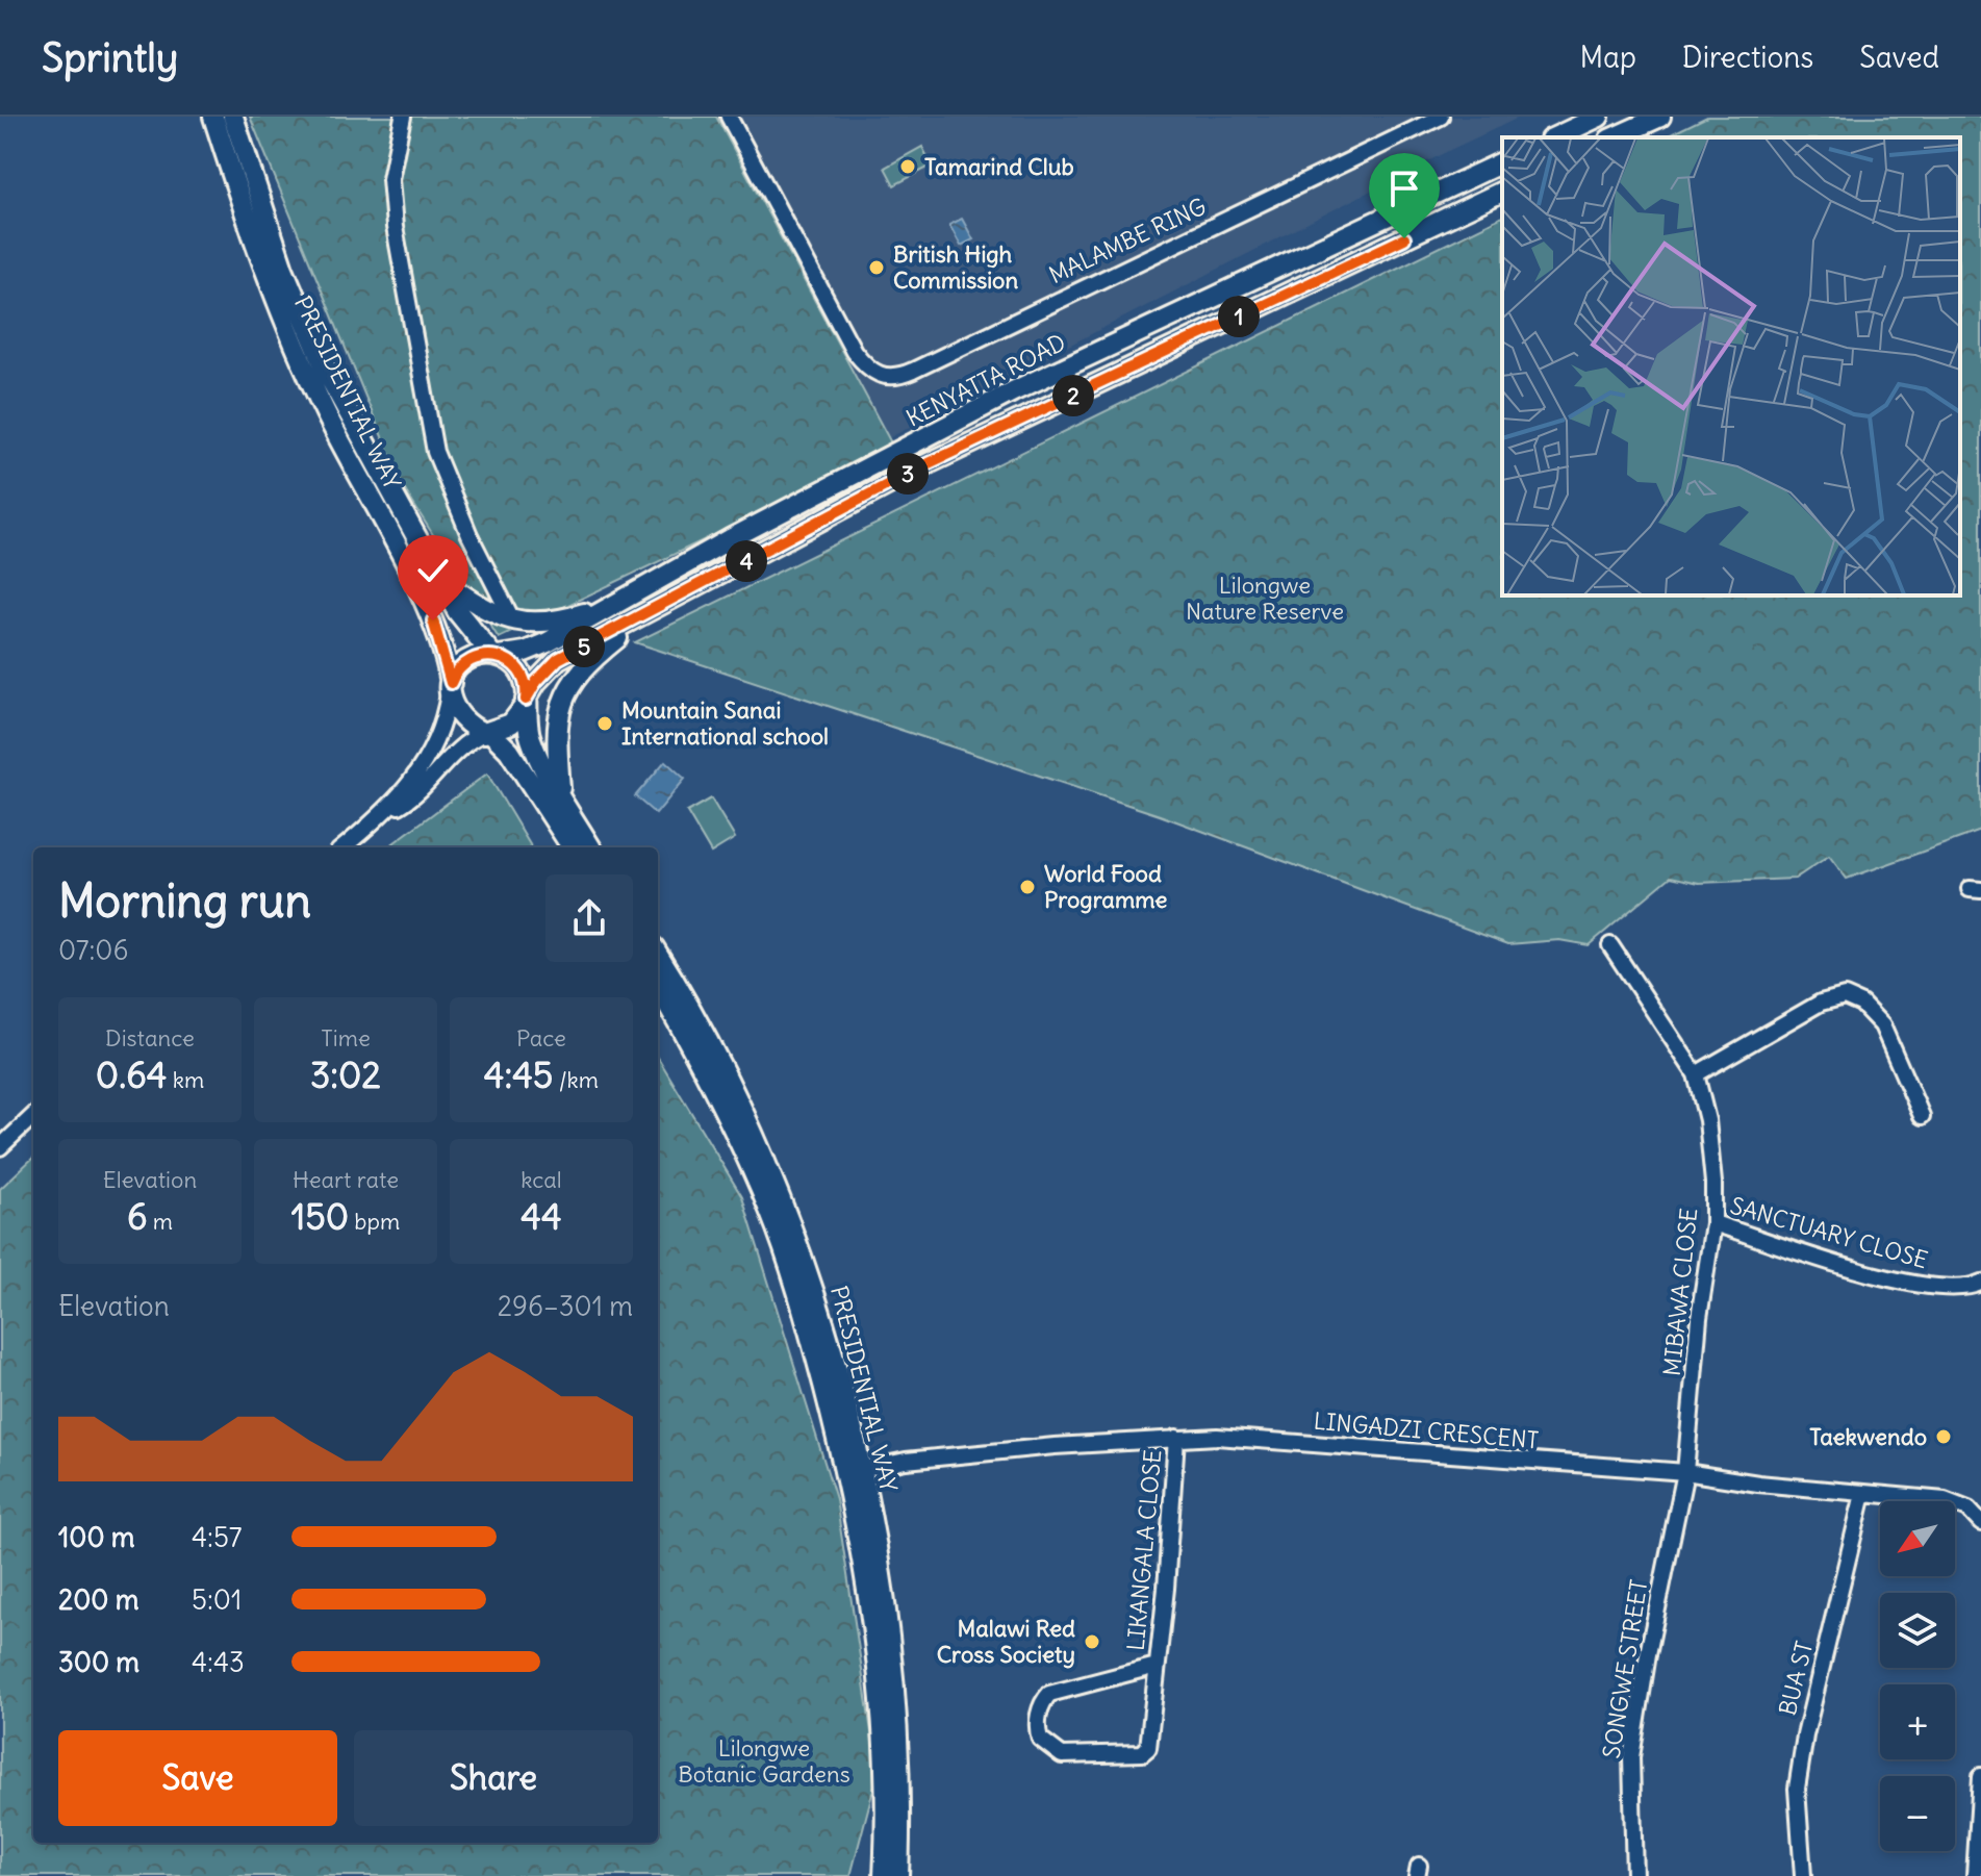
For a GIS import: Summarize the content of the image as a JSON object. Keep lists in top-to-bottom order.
{
  "streets": {
    "main road": ["KENYATTA ROAD", "PRESIDENTIAL WAY"],
    "street": [
      "MALAMBE RING",
      "SANCTUARY CLOSE",
      "MIBAWA CLOSE",
      "LINGADZI CRESCENT",
      "LIKANGALA CLOSE",
      "SONGWE STREET",
      "BUA ST"
    ]
  },
  "crossings": [
    ["KENYATTA ROAD", "PRESIDENTIAL WAY"],
    ["PRESIDENTIAL WAY", "LINGADZI CRESCENT"],
    ["SANCTUARY CLOSE", "MIBAWA CLOSE"],
    ["MIBAWA CLOSE", "LINGADZI CRESCENT"],
    ["MIBAWA CLOSE", "SONGWE STREET"],
    ["LINGADZI CRESCENT", "LIKANGALA CLOSE"],
    ["LINGADZI CRESCENT", "SONGWE STREET"],
    ["LINGADZI CRESCENT", "BUA ST"]
  ],
  "parks": ["Lilongwe Nature Reserve", "Lilongwe Botanic Gardens"],
  "places": [
    "Tamarind Club",
    "British High Commission",
    "Mountain Sanai International school",
    "World Food Programme",
    "Taekwendo",
    "Malawi Red Cross Society"
  ],
  "north": "bottom left",
  "page": {
    "header": "Sprintly",
    "nav": ["Map", "Directions", "Saved"],
    "pins": [
      "1",
      "2",
      "3",
      "4",
      "5"
    ],
    "heading": ["Morning run", "07:06"],
    "stats": [
      ["Distance", "0.64 km"],
      ["Time", "3:02"],
      ["Pace", "4:45 /km"],
      ["Elevation", "6 m"],
      ["Heart rate", "150 bpm"],
      ["kcal", "44"]
    ],
    "chart": ["Elevation", "296–301 m"],
    "map_buttons": ["+", "−"],
    "list": [
      {
        "name": "100 m",
        "note": "4:57"
      },
      {
        "name": "200 m",
        "note": "5:01"
      },
      {
        "name": "300 m",
        "note": "4:43"
      }
    ],
    "buttons": ["Save", "Share"]
  }
}
